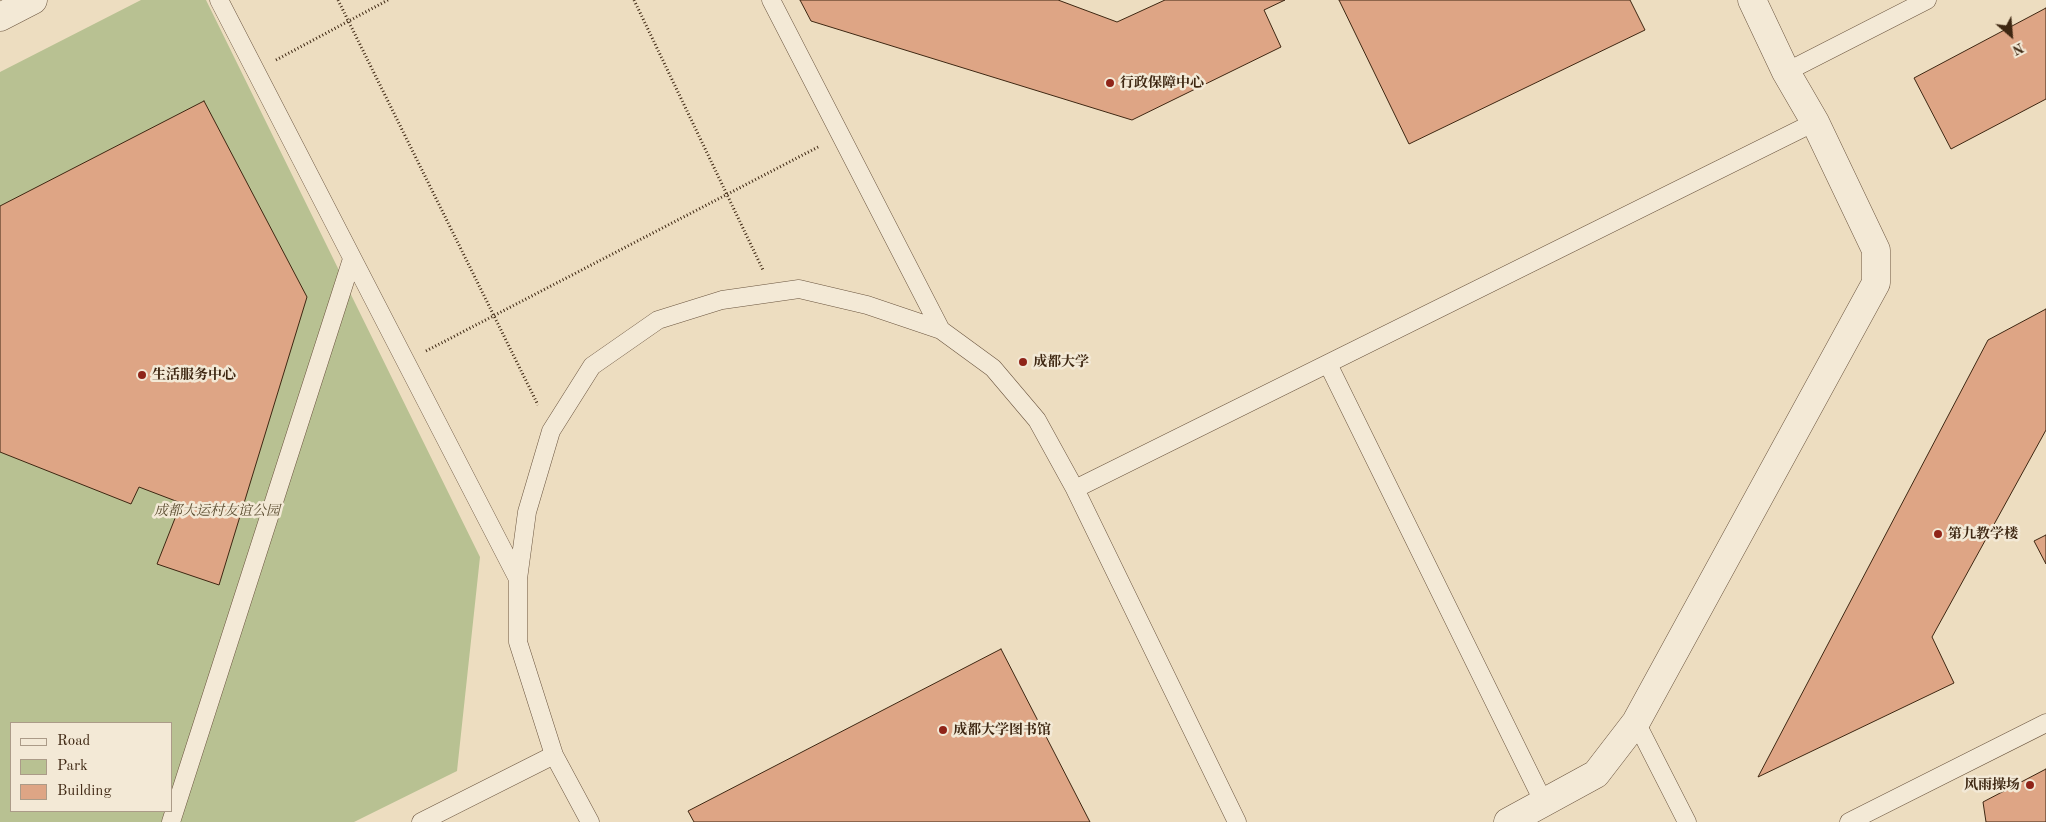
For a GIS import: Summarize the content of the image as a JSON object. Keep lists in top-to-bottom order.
{
  "parks": ["成都大运村友谊公园"],
  "places": [
    "行政保障中心",
    "成都大学",
    "生活服务中心",
    "第九教学楼",
    "成都大学图书馆",
    "风雨操场"
  ],
  "legend": ["Road", "Park", "Building"],
  "north": "bottom right"
}
